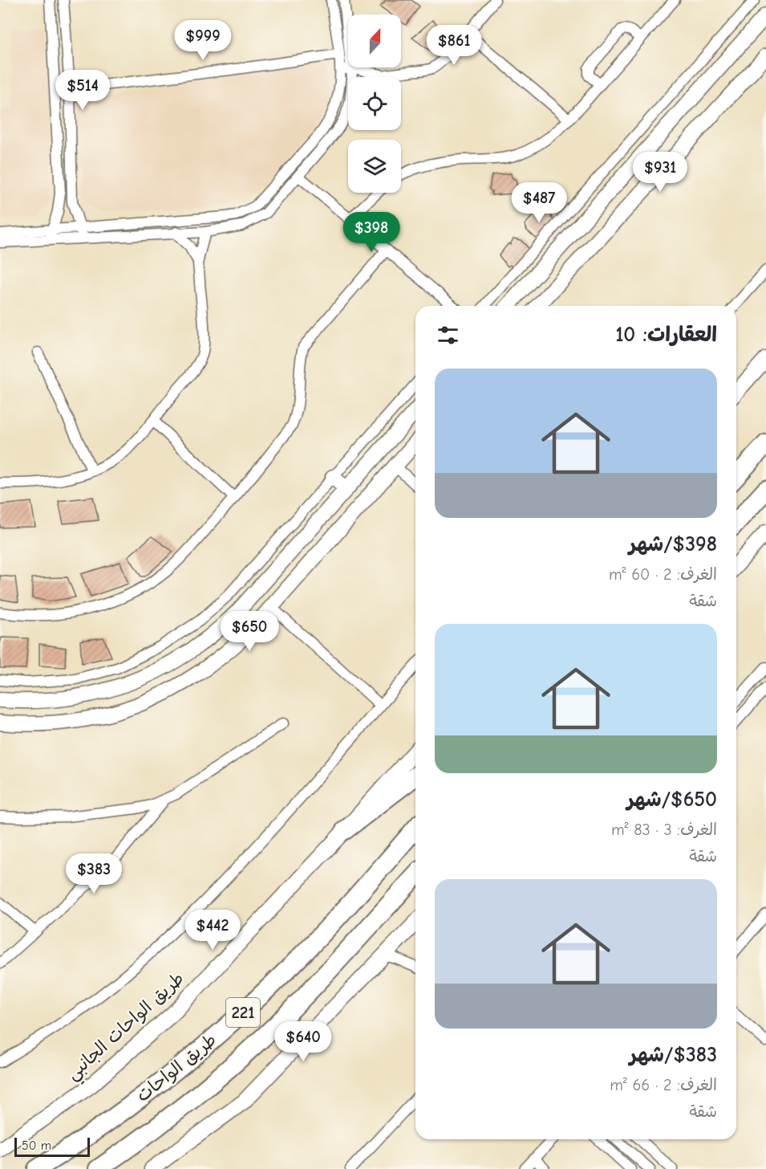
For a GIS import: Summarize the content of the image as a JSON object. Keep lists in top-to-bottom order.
{
  "streets": {
    "highway": ["221", "طريق الواحات"],
    "street": ["طريق الواحات الجانبي"]
  },
  "scale_bar": "50 m",
  "north": "top",
  "page": {
    "price": [
      "$999",
      "$861",
      "$514",
      "$931",
      "$487",
      "$398",
      "$650",
      "$383",
      "$442",
      "$640"
    ],
    "heading": "العقارات: 10",
    "list": [
      {
        "name": "$398/شهر",
        "note": "الغرف: 2 · 60 m² · شقة"
      },
      {
        "name": "$650/شهر",
        "note": "الغرف: 3 · 83 m² · شقة"
      },
      {
        "name": "$383/شهر",
        "note": "الغرف: 2 · 66 m² · شقة"
      }
    ],
    "scale": "50 m"
  }
}
